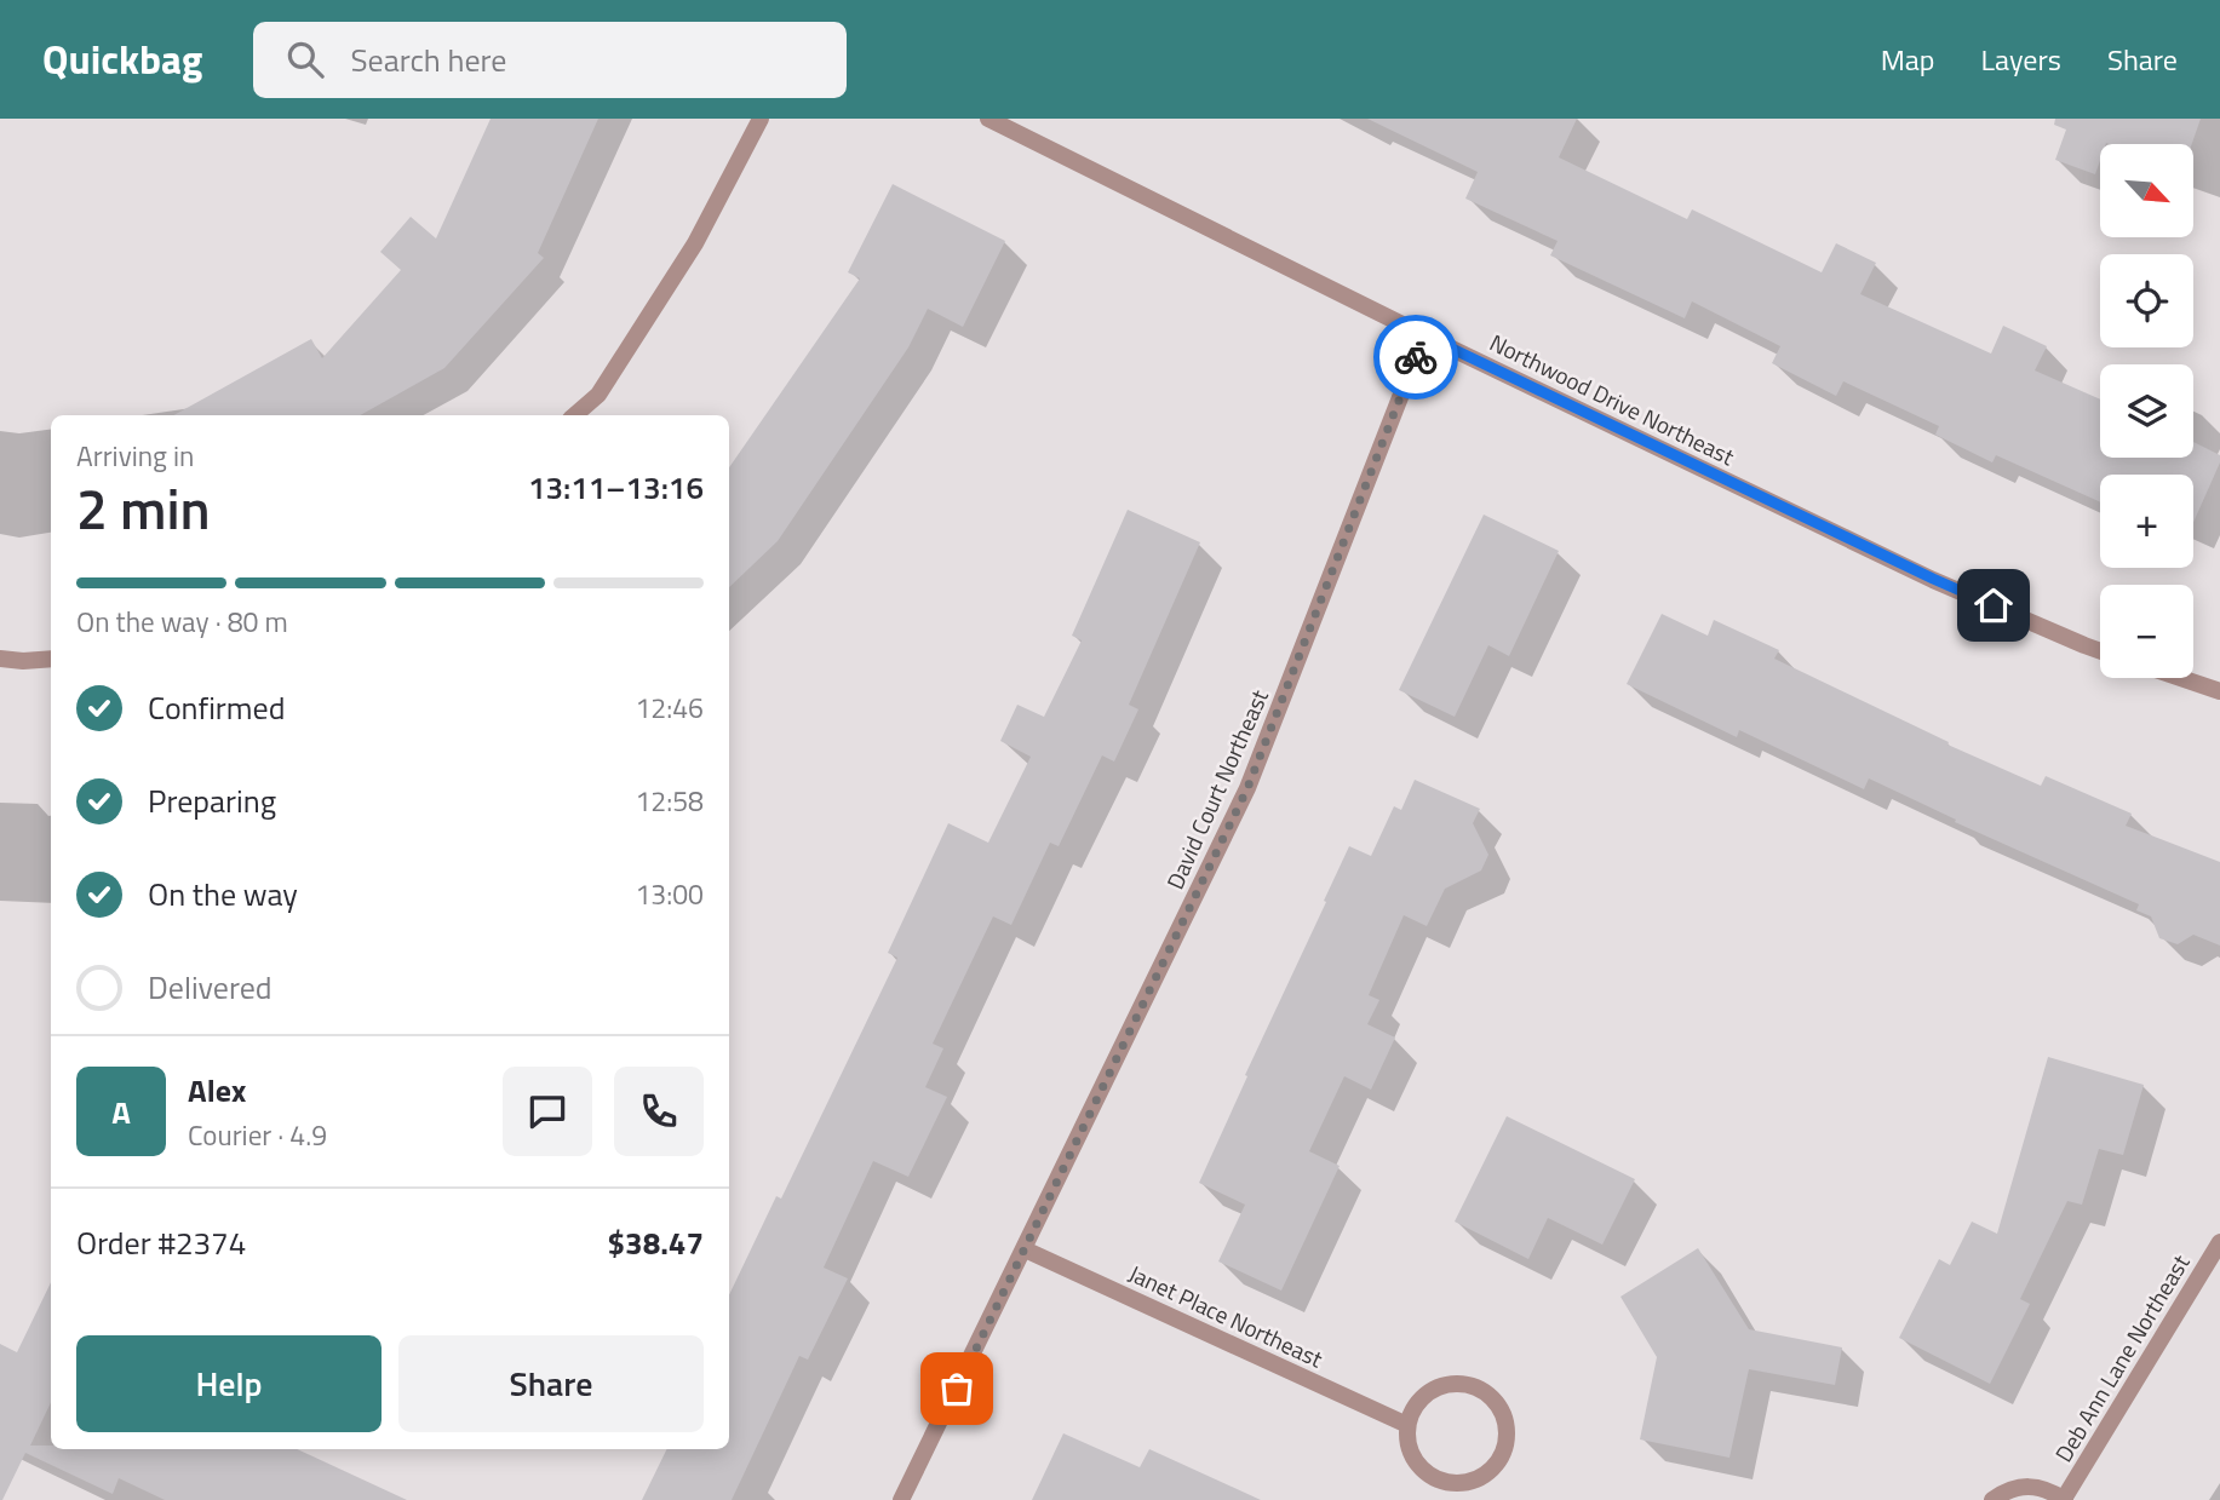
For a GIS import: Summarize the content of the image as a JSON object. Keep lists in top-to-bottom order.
{
  "streets": {
    "street": [
      "Northwood Drive Northeast",
      "David Court Northeast",
      "Janet Place Northeast",
      "Deb Ann Lane Northeast"
    ]
  },
  "crossings": [
    ["Northwood Drive Northeast", "David Court Northeast"],
    ["David Court Northeast", "Janet Place Northeast"]
  ],
  "north": "bottom right",
  "page": {
    "header": "Quickbag",
    "search": "Search here",
    "nav": ["Map", "Layers", "Share"],
    "map_buttons": ["+", "−"],
    "heading": ["2 min", "Arriving in", "13:11–13:16"],
    "panel": [
      "Alex",
      "Courier · 4.9",
      "Order #2374",
      "$38.47"
    ],
    "bar": "On the way · 80 m",
    "list": [
      ["Confirmed", "12:46"],
      ["Preparing", "12:58"],
      ["On the way", "13:00"],
      "Delivered"
    ],
    "round": "A",
    "buttons": ["Help", "Share"]
  }
}
